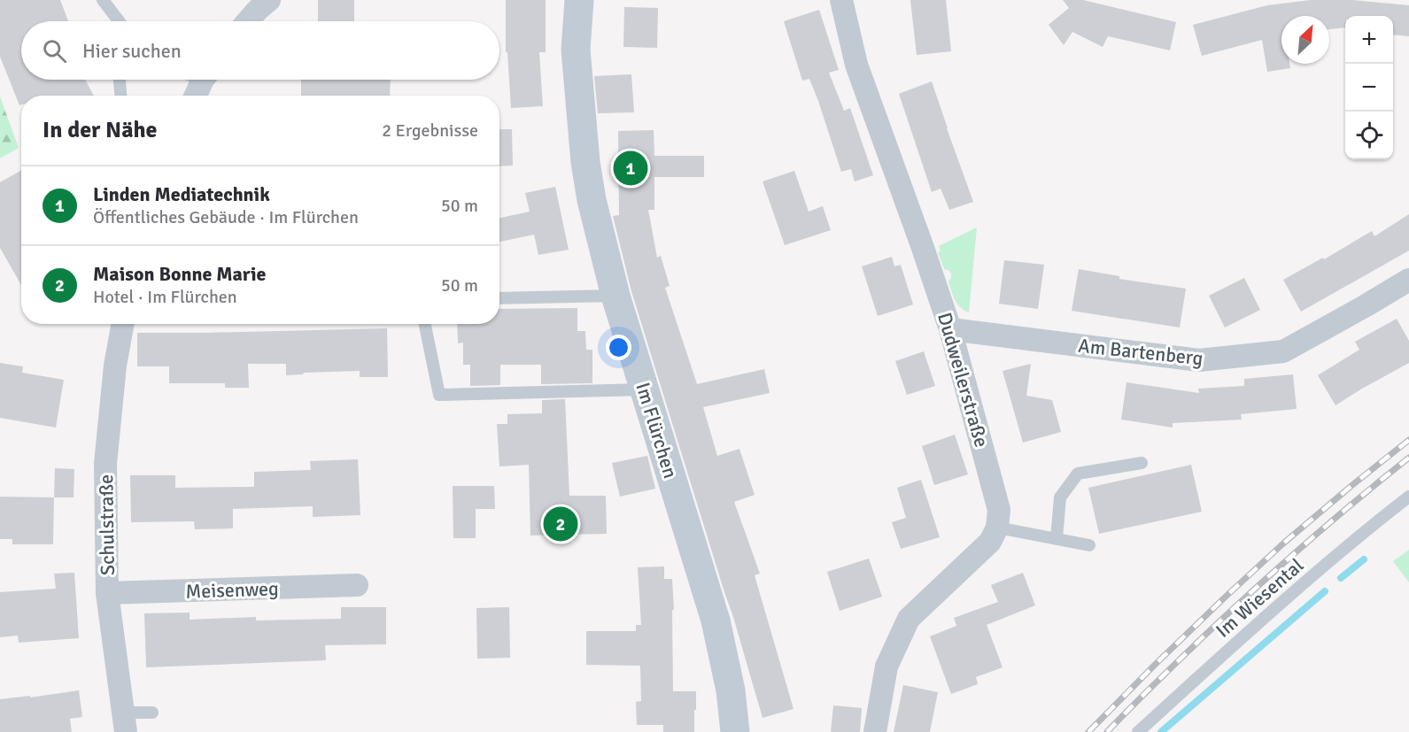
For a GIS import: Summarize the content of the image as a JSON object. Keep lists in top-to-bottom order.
{
  "streets": {
    "street": [
      "Am Bartenberg",
      "Dudweilerstraße",
      "Im Flürchen",
      "Schulstraße",
      "Meisenweg"
    ],
    "lane": ["Im Wiesental"]
  },
  "crossings": [
    ["Am Bartenberg", "Dudweilerstraße"],
    ["Schulstraße", "Meisenweg"]
  ],
  "north": "top right",
  "page": {
    "map_buttons": ["+", "−"],
    "search": "Hier suchen",
    "heading": ["In der Nähe", "2 Ergebnisse"],
    "pins": ["1", "2"],
    "list": [
      {
        "mark": "1",
        "name": "Linden Mediatechnik",
        "note": "Öffentliches Gebäude · Im Flürchen",
        "value": "50 m"
      },
      {
        "mark": "2",
        "name": "Maison Bonne Marie",
        "note": "Hotel · Im Flürchen",
        "value": "50 m"
      }
    ]
  }
}
